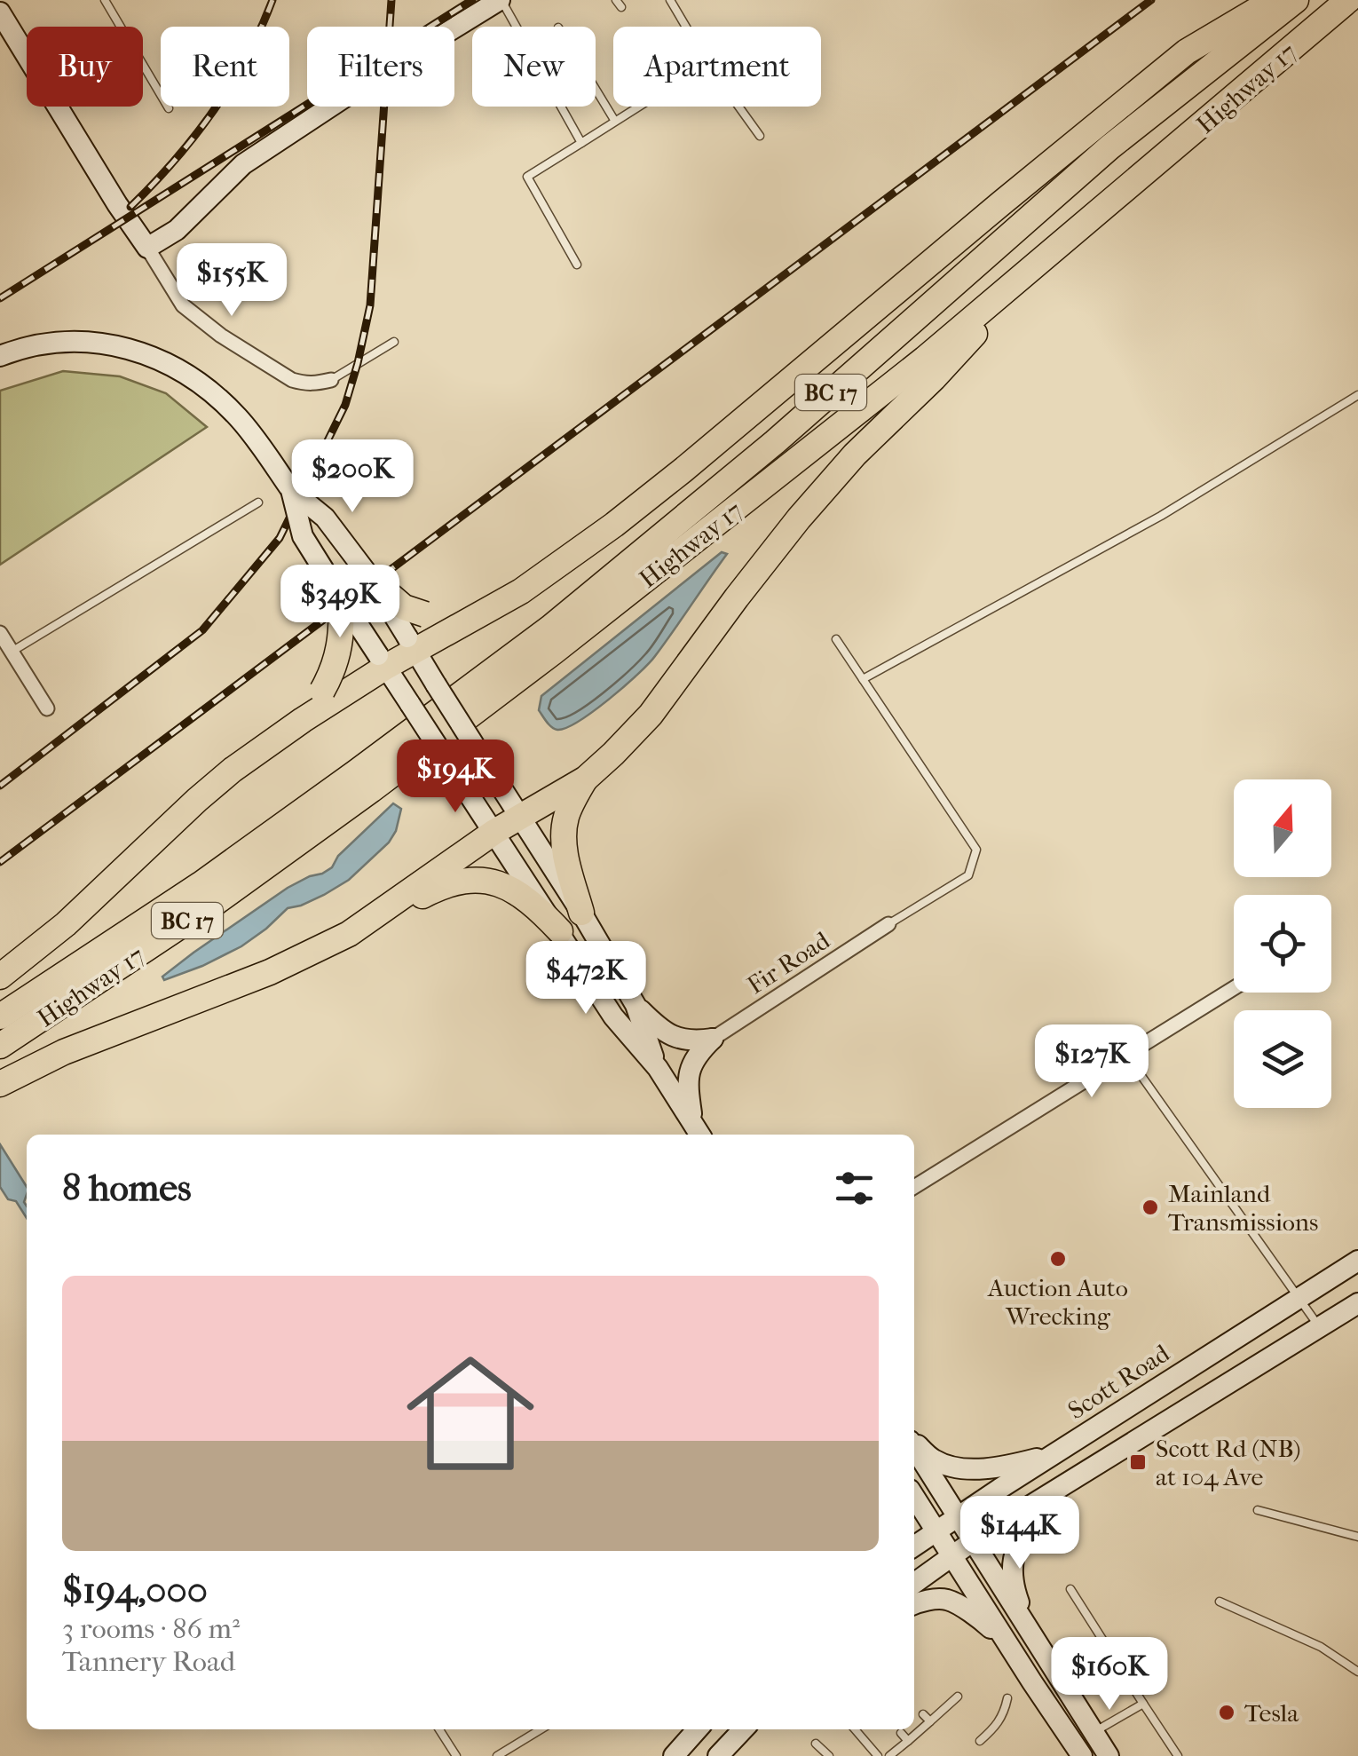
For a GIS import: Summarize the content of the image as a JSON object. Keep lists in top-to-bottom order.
{
  "streets": {
    "highway": ["Highway 17", "BC 17"],
    "main road": ["Scott Road"],
    "street": ["Fir Road"]
  },
  "places": {
    "other": ["Mainland Transmissions", "Auction Auto Wrecking", "Tesla"],
    "transit": ["Scott Rd (NB) at 104 Ave"]
  },
  "north": "top",
  "page": {
    "chip": [
      "Buy",
      "Rent",
      "Filters",
      "New",
      "Apartment"
    ],
    "price": [
      "$155K",
      "$200K",
      "$349K",
      "$194K",
      "$472K",
      "$127K",
      "$144K",
      "$160K"
    ],
    "heading": "8 homes",
    "list": [
      {
        "name": "$194,000",
        "note": "3 rooms · 86 m² · Tannery Road"
      }
    ]
  }
}
